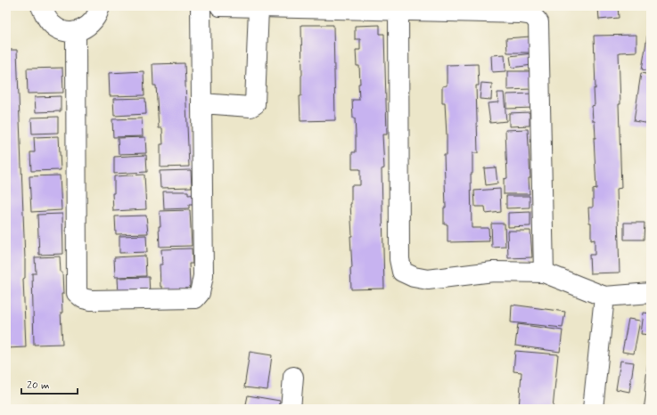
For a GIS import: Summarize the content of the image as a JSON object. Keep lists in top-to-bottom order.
{
  "scale_bar": "20 m"
}
